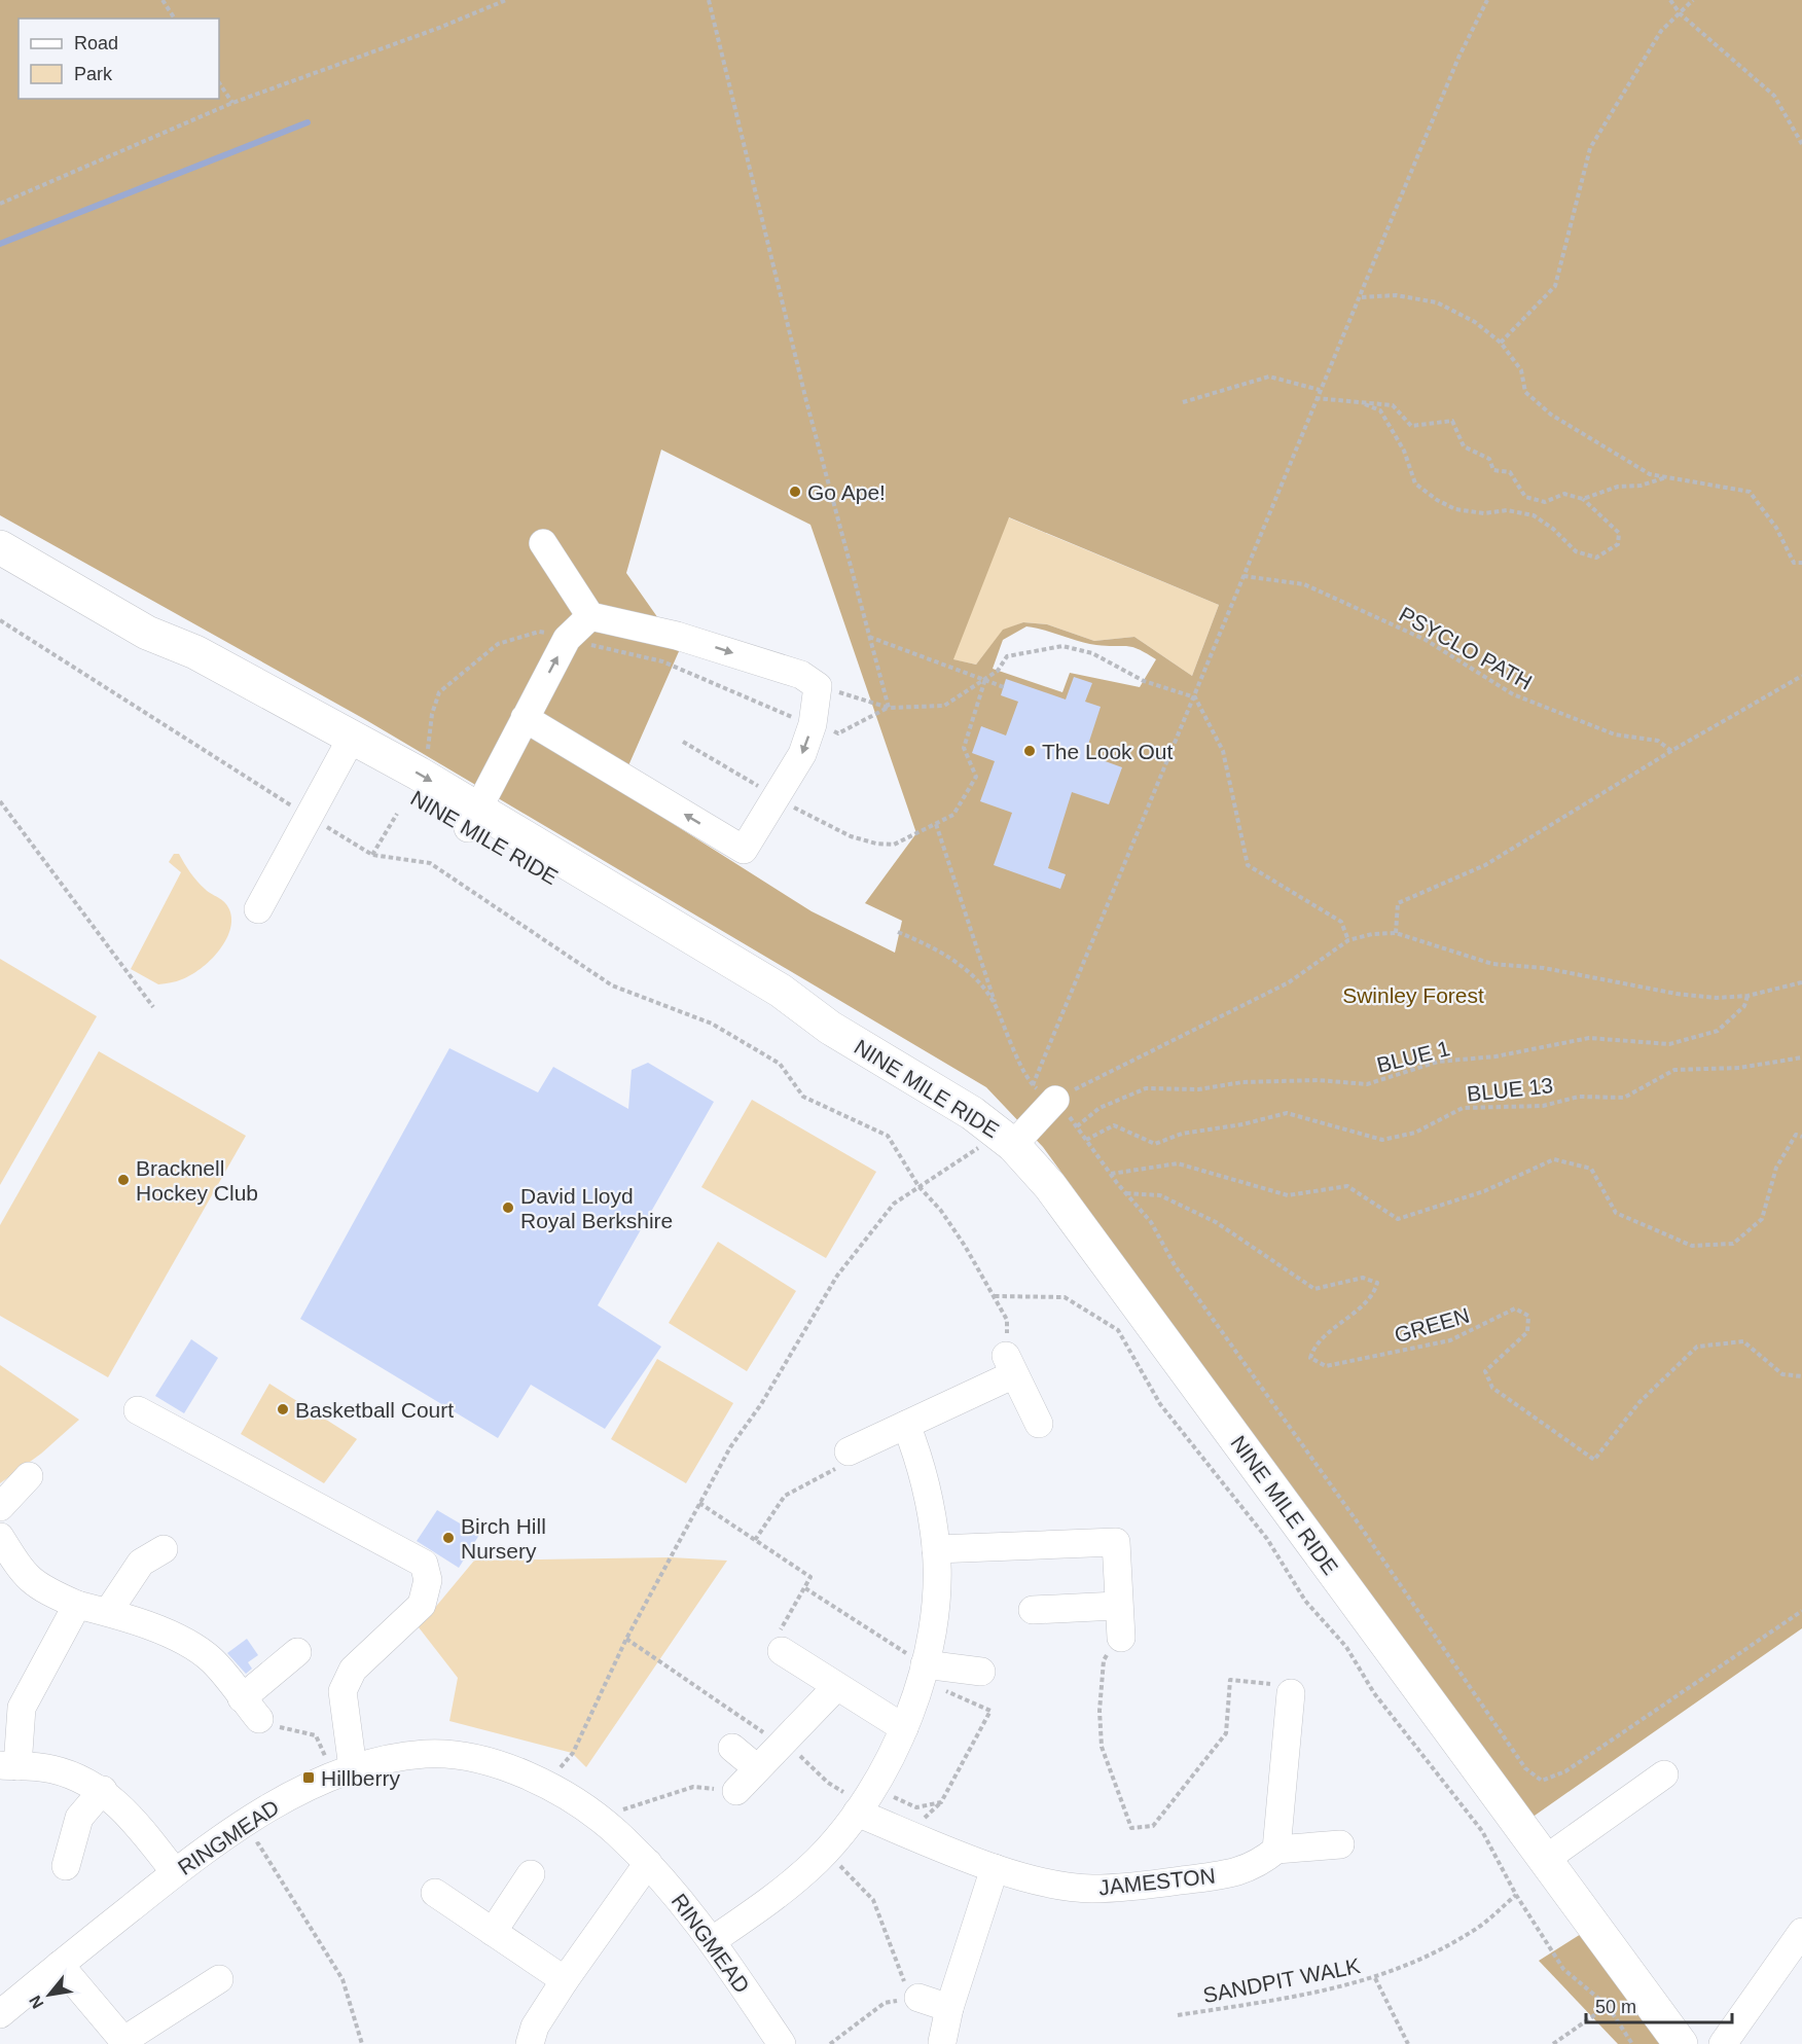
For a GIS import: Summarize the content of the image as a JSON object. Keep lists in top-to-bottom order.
{
  "streets": {
    "main road": ["NINE MILE RIDE"],
    "street": ["RINGMEAD", "JAMESTON"],
    "path": [
      "PSYCLO PATH",
      "BLUE 1",
      "BLUE 13",
      "GREEN",
      "SANDPIT WALK"
    ]
  },
  "parks": ["Swinley Forest"],
  "places": {
    "other": [
      "Go Ape!",
      "The Look Out",
      "Bracknell Hockey Club",
      "David Lloyd Royal Berkshire",
      "Basketball Court",
      "Birch Hill Nursery"
    ],
    "transit": ["Hillberry"]
  },
  "legend": ["Road", "Park"],
  "scale_bar": "50 m",
  "north": "bottom left"
}
